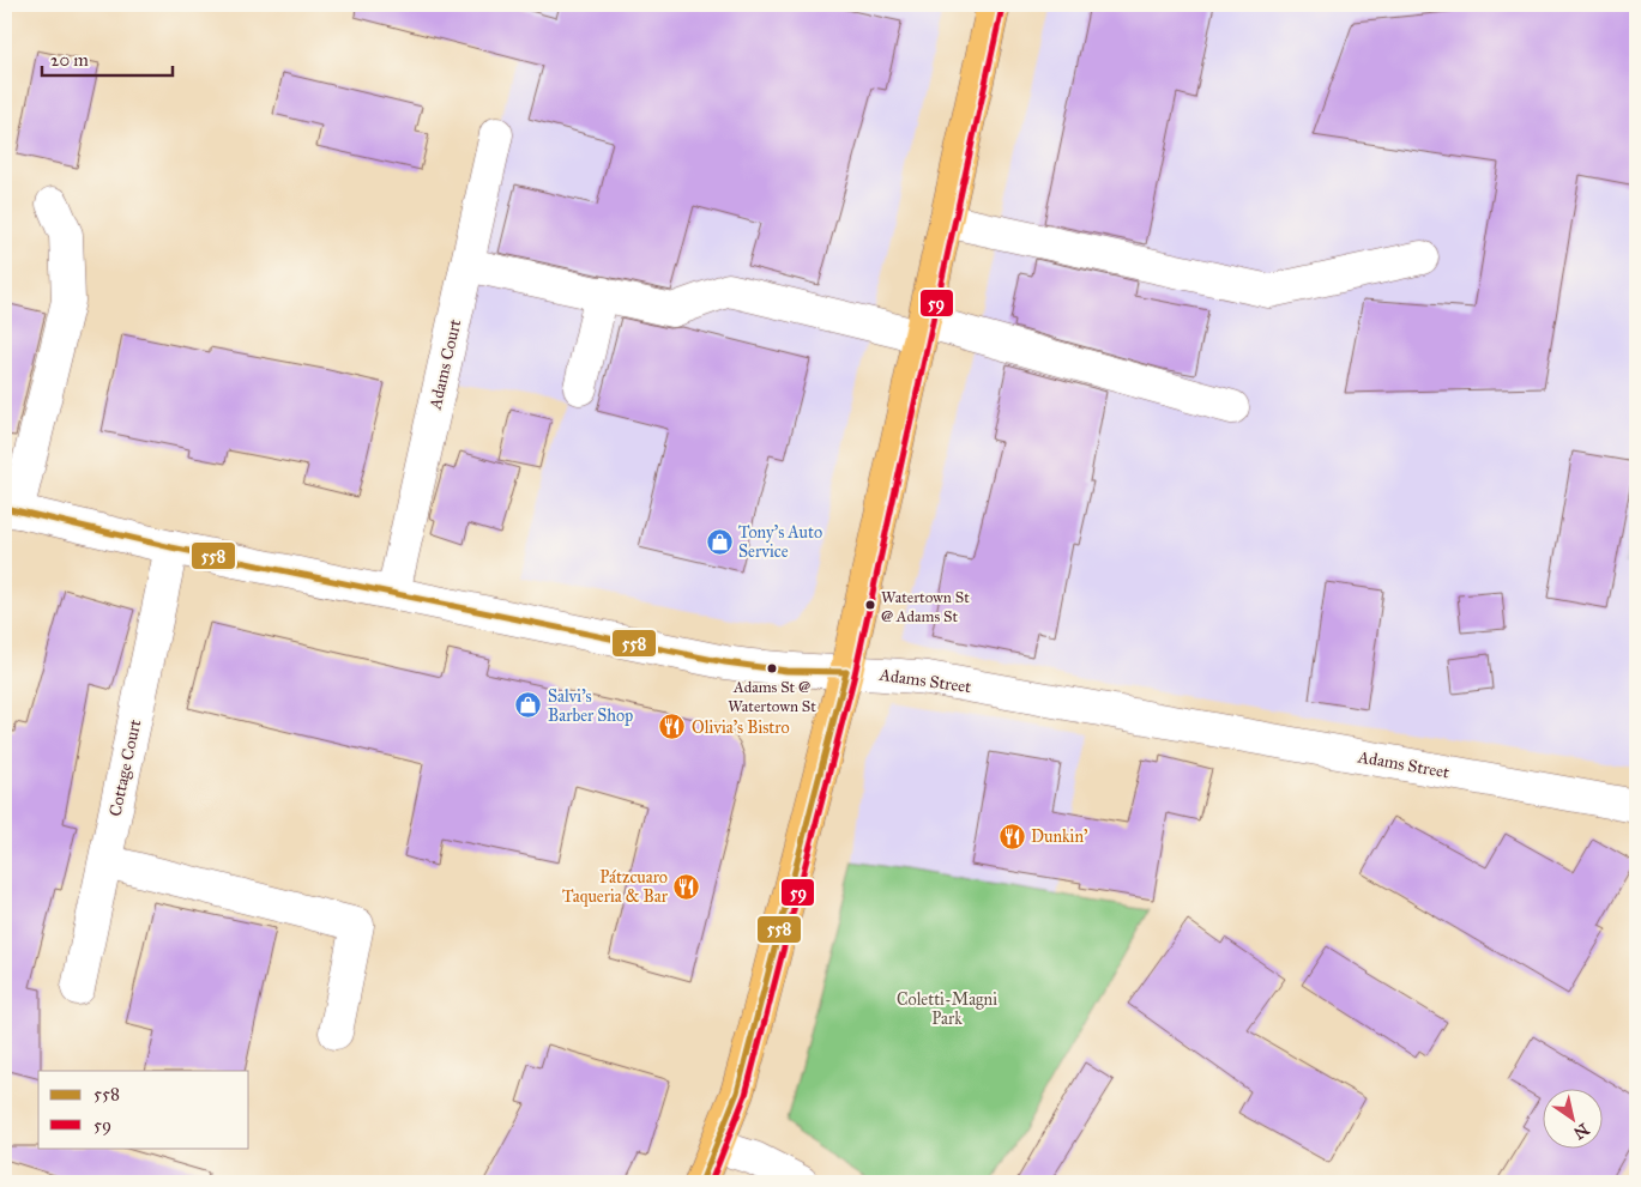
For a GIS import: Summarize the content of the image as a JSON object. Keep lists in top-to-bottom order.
{
  "streets": {
    "street": ["Adams Court", "Adams Street", "Cottage Court"]
  },
  "crossings": [
    ["Adams Court", "Adams Street"],
    ["Adams Street", "Cottage Court"]
  ],
  "parks": ["Coletti-Magni Park"],
  "places": {
    "shop": ["Tony's Auto Service", "Salvi's Barber Shop"],
    "other": ["Watertown St @ Adams St", "Adams St @ Watertown St"],
    "restaurant": ["Olivia's Bistro", "Dunkin'", "Pátzcuaro Taqueria & Bar"]
  },
  "lines": ["transit line 59", "transit line 558"],
  "legend": ["558", "59"],
  "scale_bar": "20 m",
  "north": "bottom right"
}
